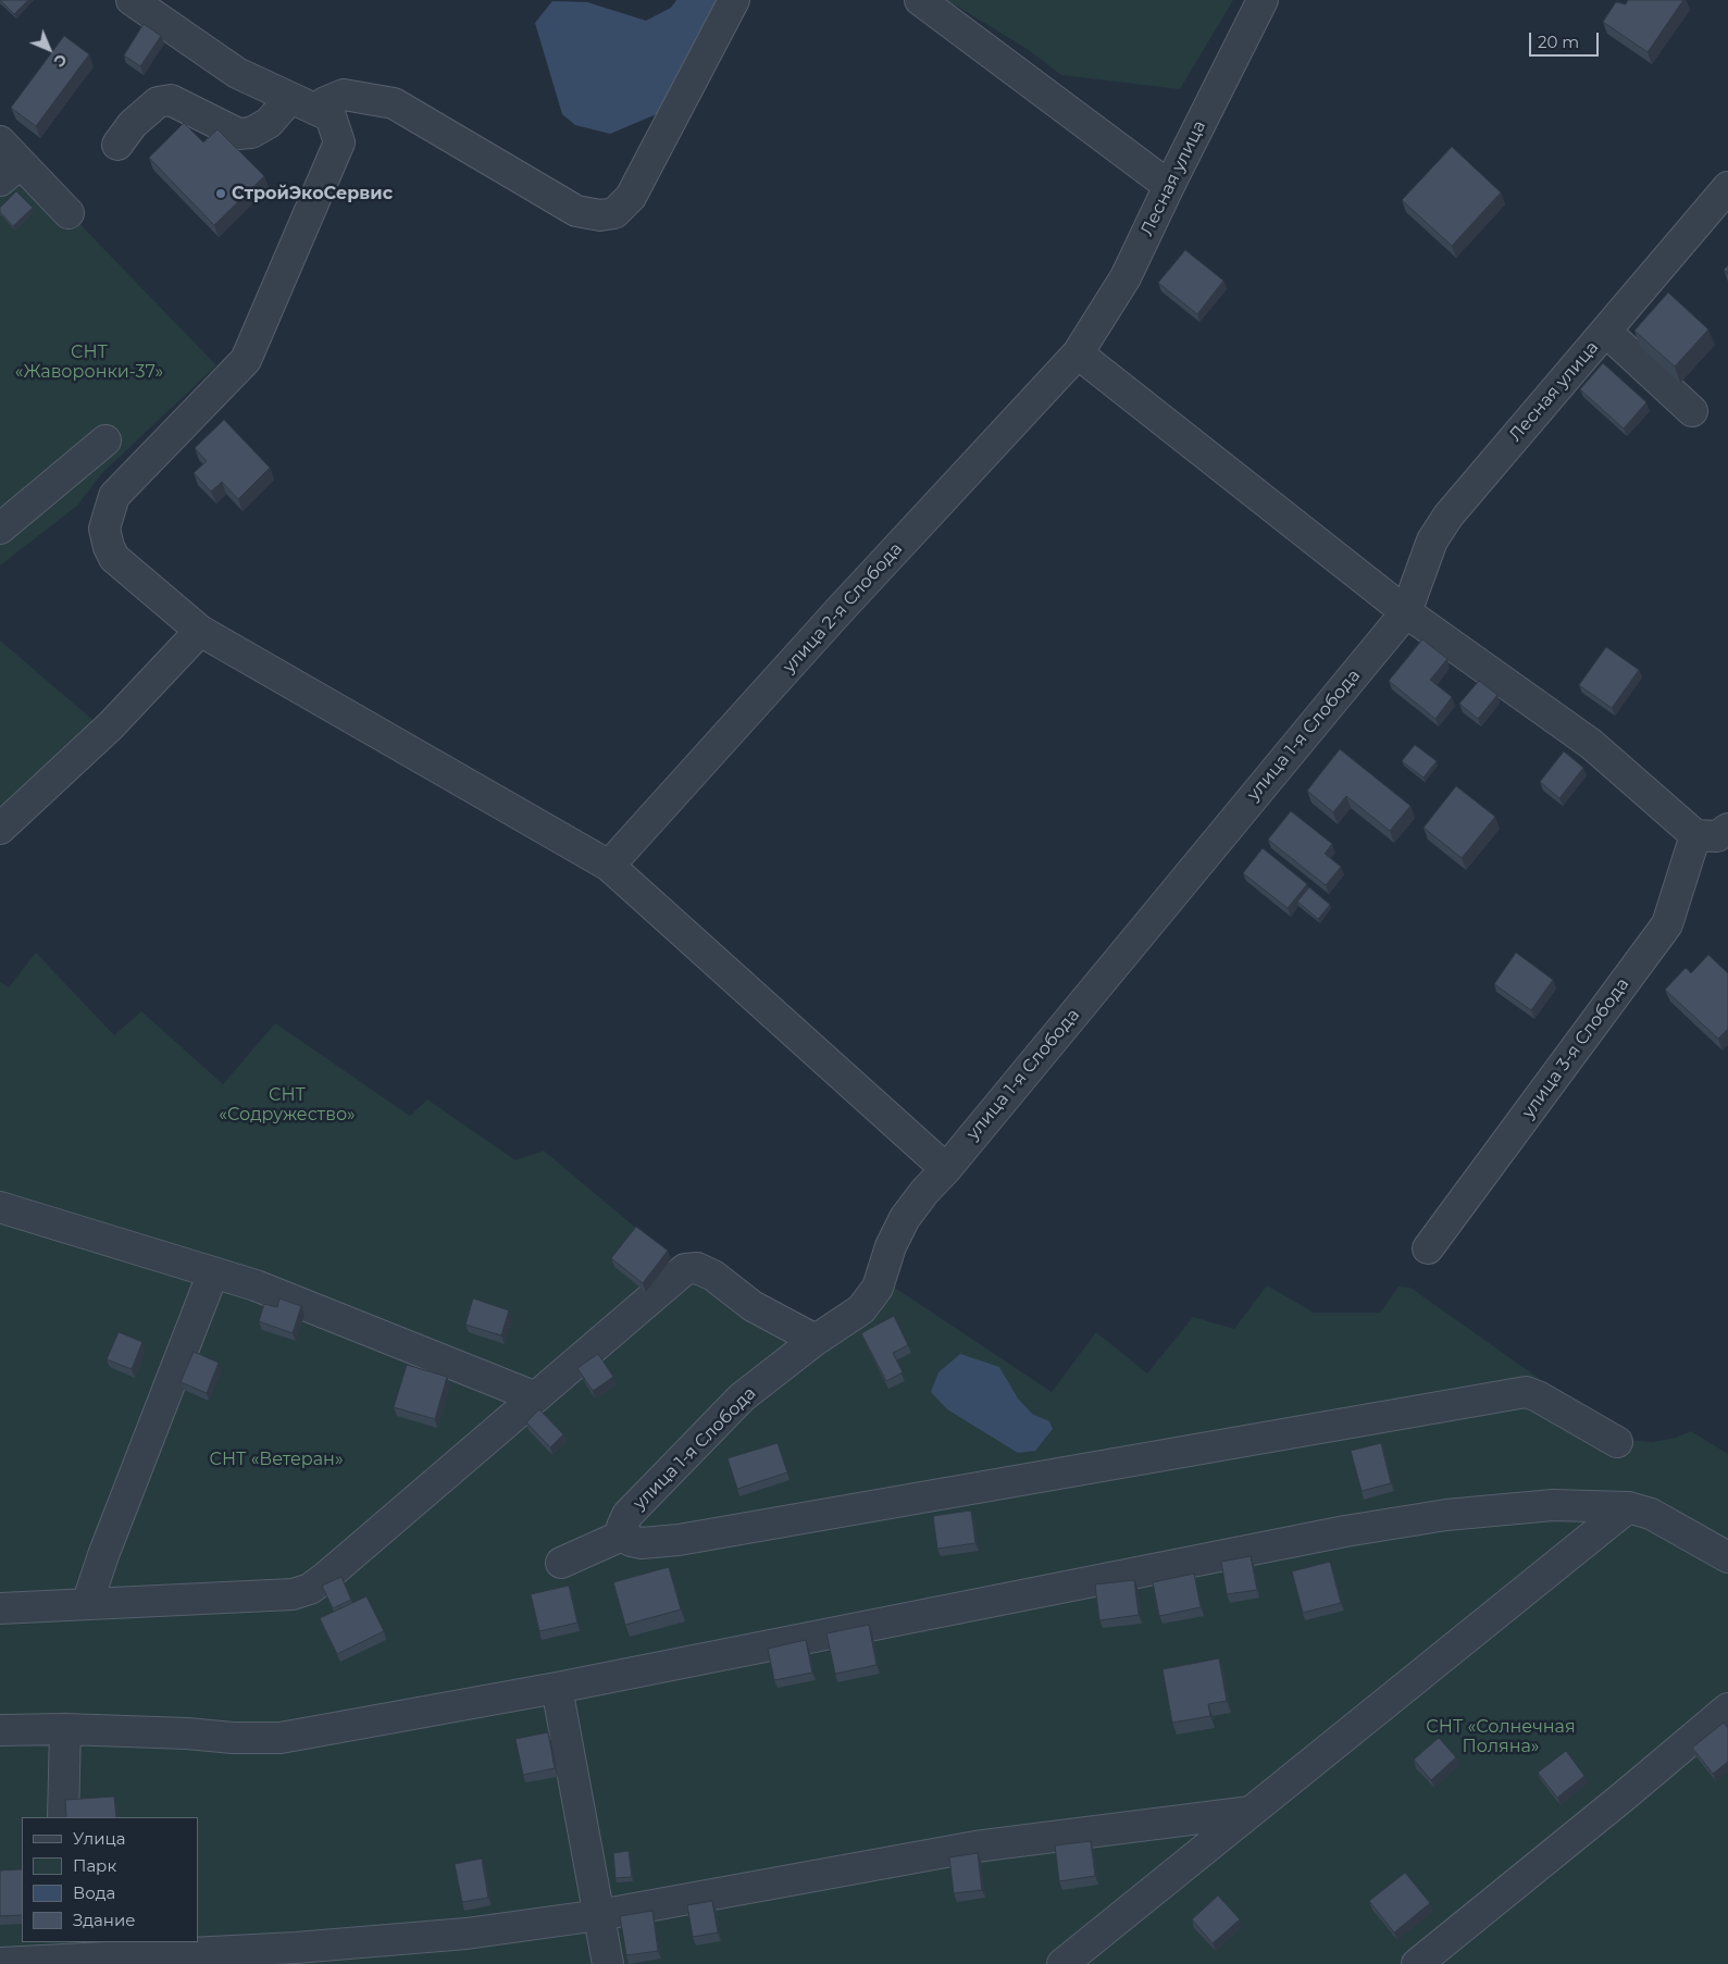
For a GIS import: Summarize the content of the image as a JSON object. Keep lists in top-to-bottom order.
{
  "streets": {
    "street": [
      "Лесная улица",
      "улица 2-я Слобода",
      "улица 1-я Слобода",
      "улица 3-я Слобода"
    ]
  },
  "crossings": [
    ["Лесная улица", "улица 2-я Слобода"],
    ["Лесная улица", "улица 1-я Слобода"]
  ],
  "parks": [
    "СНТ «Жаворонки-37»",
    "СНТ «Содружество»",
    "СНТ «Ветеран»",
    "СНТ «Солнечная Поляна»"
  ],
  "places": ["СтройЭкоСервис"],
  "legend": [
    "Улица",
    "Парк",
    "Вода",
    "Здание"
  ],
  "scale_bar": "20 m",
  "north": "bottom right"
}
